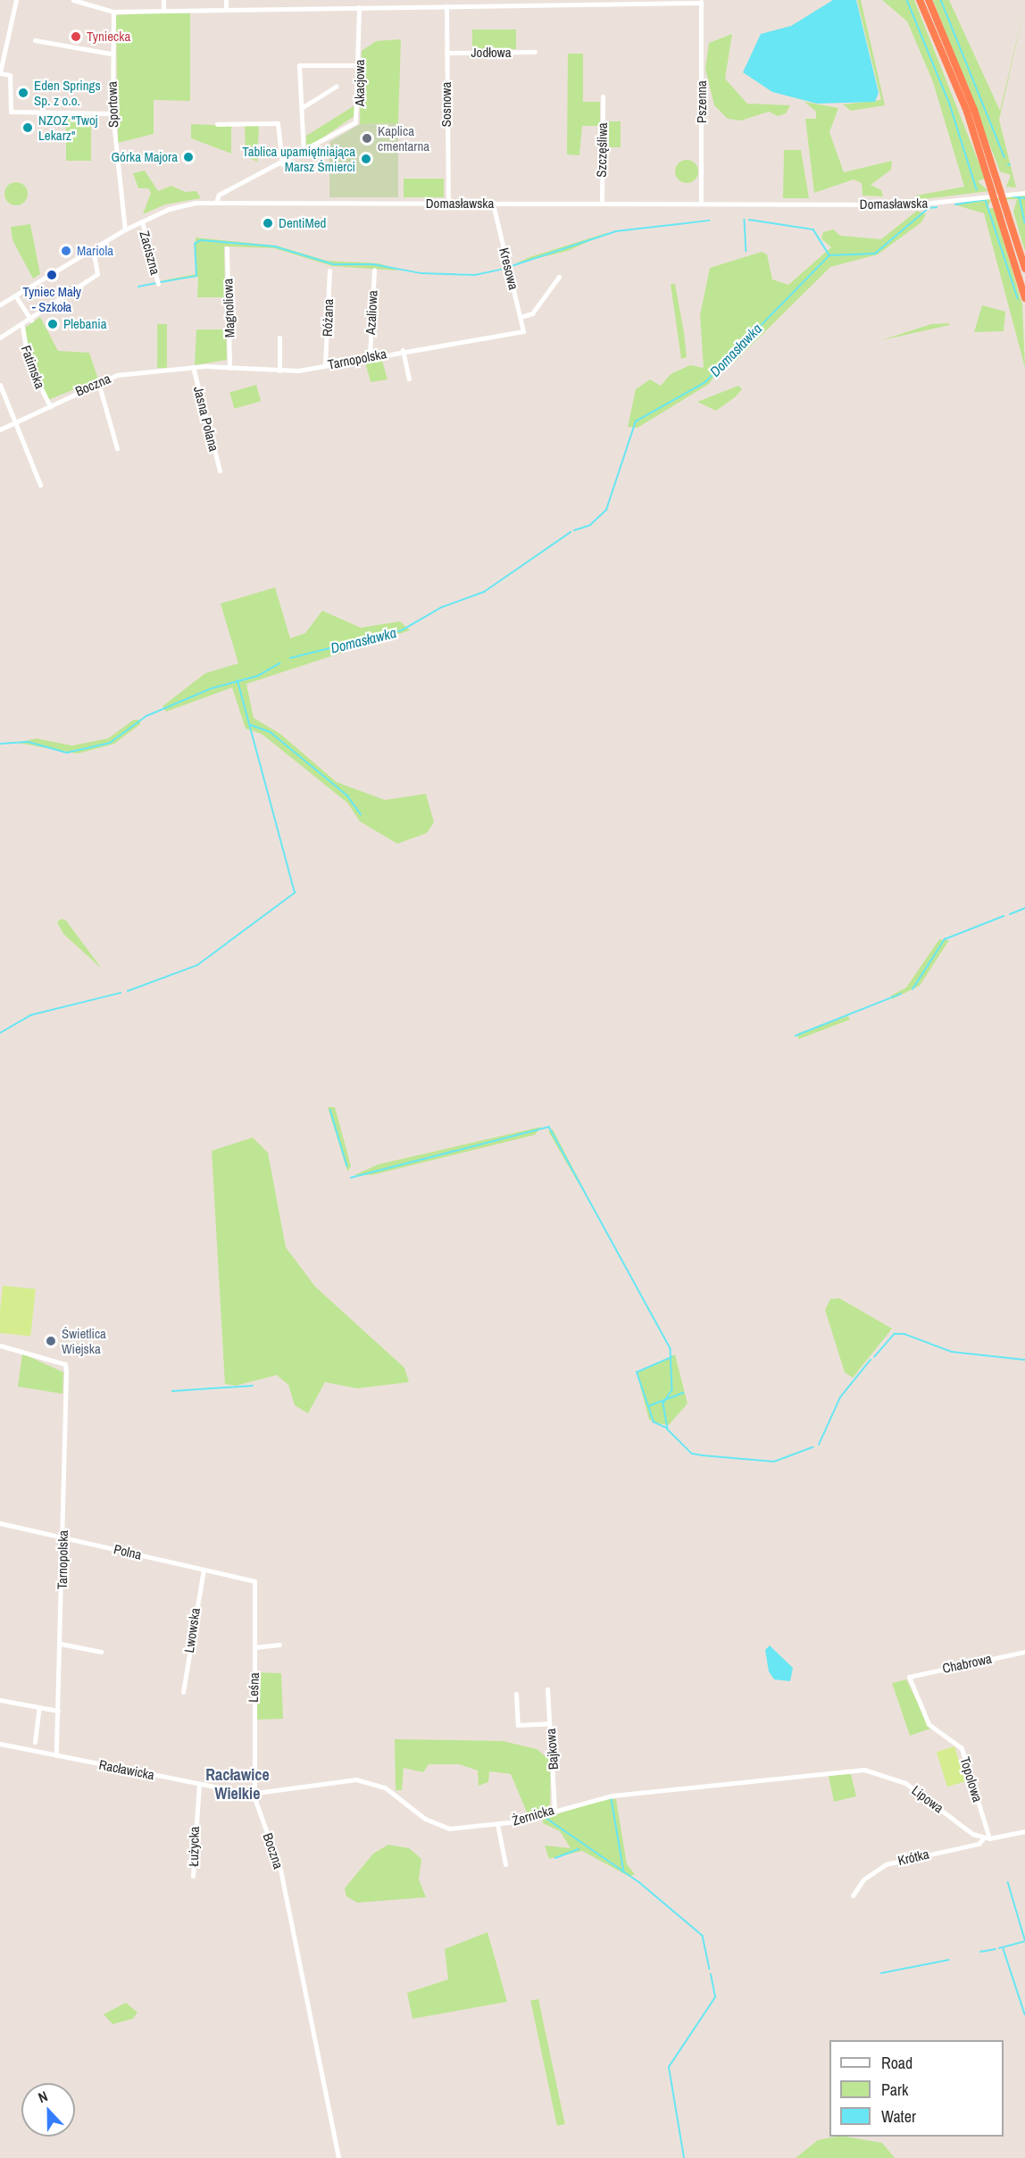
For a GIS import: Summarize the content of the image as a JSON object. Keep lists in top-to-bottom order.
{
  "streets": {
    "street": [
      "Jodłowa",
      "Akacjowa",
      "Pszenna",
      "Sportowa",
      "Sosnowa",
      "Szczęśliwa",
      "Domasławska",
      "Zaciszna",
      "Kresowa",
      "Magnoliowa",
      "Azaliowa",
      "Różana",
      "Tarnopolska",
      "Fatimska",
      "Boczna",
      "Jasna Polana",
      "Polna",
      "Lwowska",
      "Chabrowa",
      "Leśna",
      "Bajkowa",
      "Racławicka",
      "Topolowa",
      "Lipowa",
      "Żernicka",
      "Łużycka",
      "Krótka"
    ]
  },
  "crossings": [
    ["Jodłowa", "Sosnowa"],
    ["Akacjowa", "Domasławska"],
    ["Pszenna", "Domasławska"],
    ["Sportowa", "Domasławska"],
    ["Sosnowa", "Domasławska"],
    ["Szczęśliwa", "Domasławska"],
    ["Domasławska", "Zaciszna"],
    ["Domasławska", "Kresowa"],
    ["Kresowa", "Tarnopolska"],
    ["Magnoliowa", "Tarnopolska"],
    ["Azaliowa", "Tarnopolska"],
    ["Różana", "Tarnopolska"],
    ["Tarnopolska", "Boczna"],
    ["Tarnopolska", "Jasna Polana"],
    ["Tarnopolska", "Polna"],
    ["Tarnopolska", "Racławicka"],
    ["Fatimska", "Boczna"],
    ["Boczna", "Jasna Polana"],
    ["Boczna", "Leśna"],
    ["Boczna", "Racławicka"],
    ["Boczna", "Żernicka"],
    ["Polna", "Lwowska"],
    ["Polna", "Leśna"],
    ["Chabrowa", "Topolowa"],
    ["Leśna", "Racławicka"],
    ["Leśna", "Żernicka"],
    ["Bajkowa", "Żernicka"],
    ["Racławicka", "Żernicka"],
    ["Racławicka", "Łużycka"],
    ["Topolowa", "Lipowa"],
    ["Topolowa", "Krótka"],
    ["Lipowa", "Żernicka"],
    ["Lipowa", "Krótka"]
  ],
  "districts": ["Racławice Wielkie"],
  "water": ["Domasławka"],
  "places": [
    "Tyniecka",
    "Eden Springs Sp. z o.o.",
    "NZOZ \"Twoj Lekarz\"",
    "Kaplica cmentarna",
    "Górka Majora",
    "Tablica upamiętniająca Marsz Śmierci",
    "DentiMed",
    "Mariola",
    "Tyniec Mały - Szkoła",
    "Plebania",
    "Świetlica Wiejska"
  ],
  "legend": ["Road", "Park", "Water"],
  "north": "top"
}
